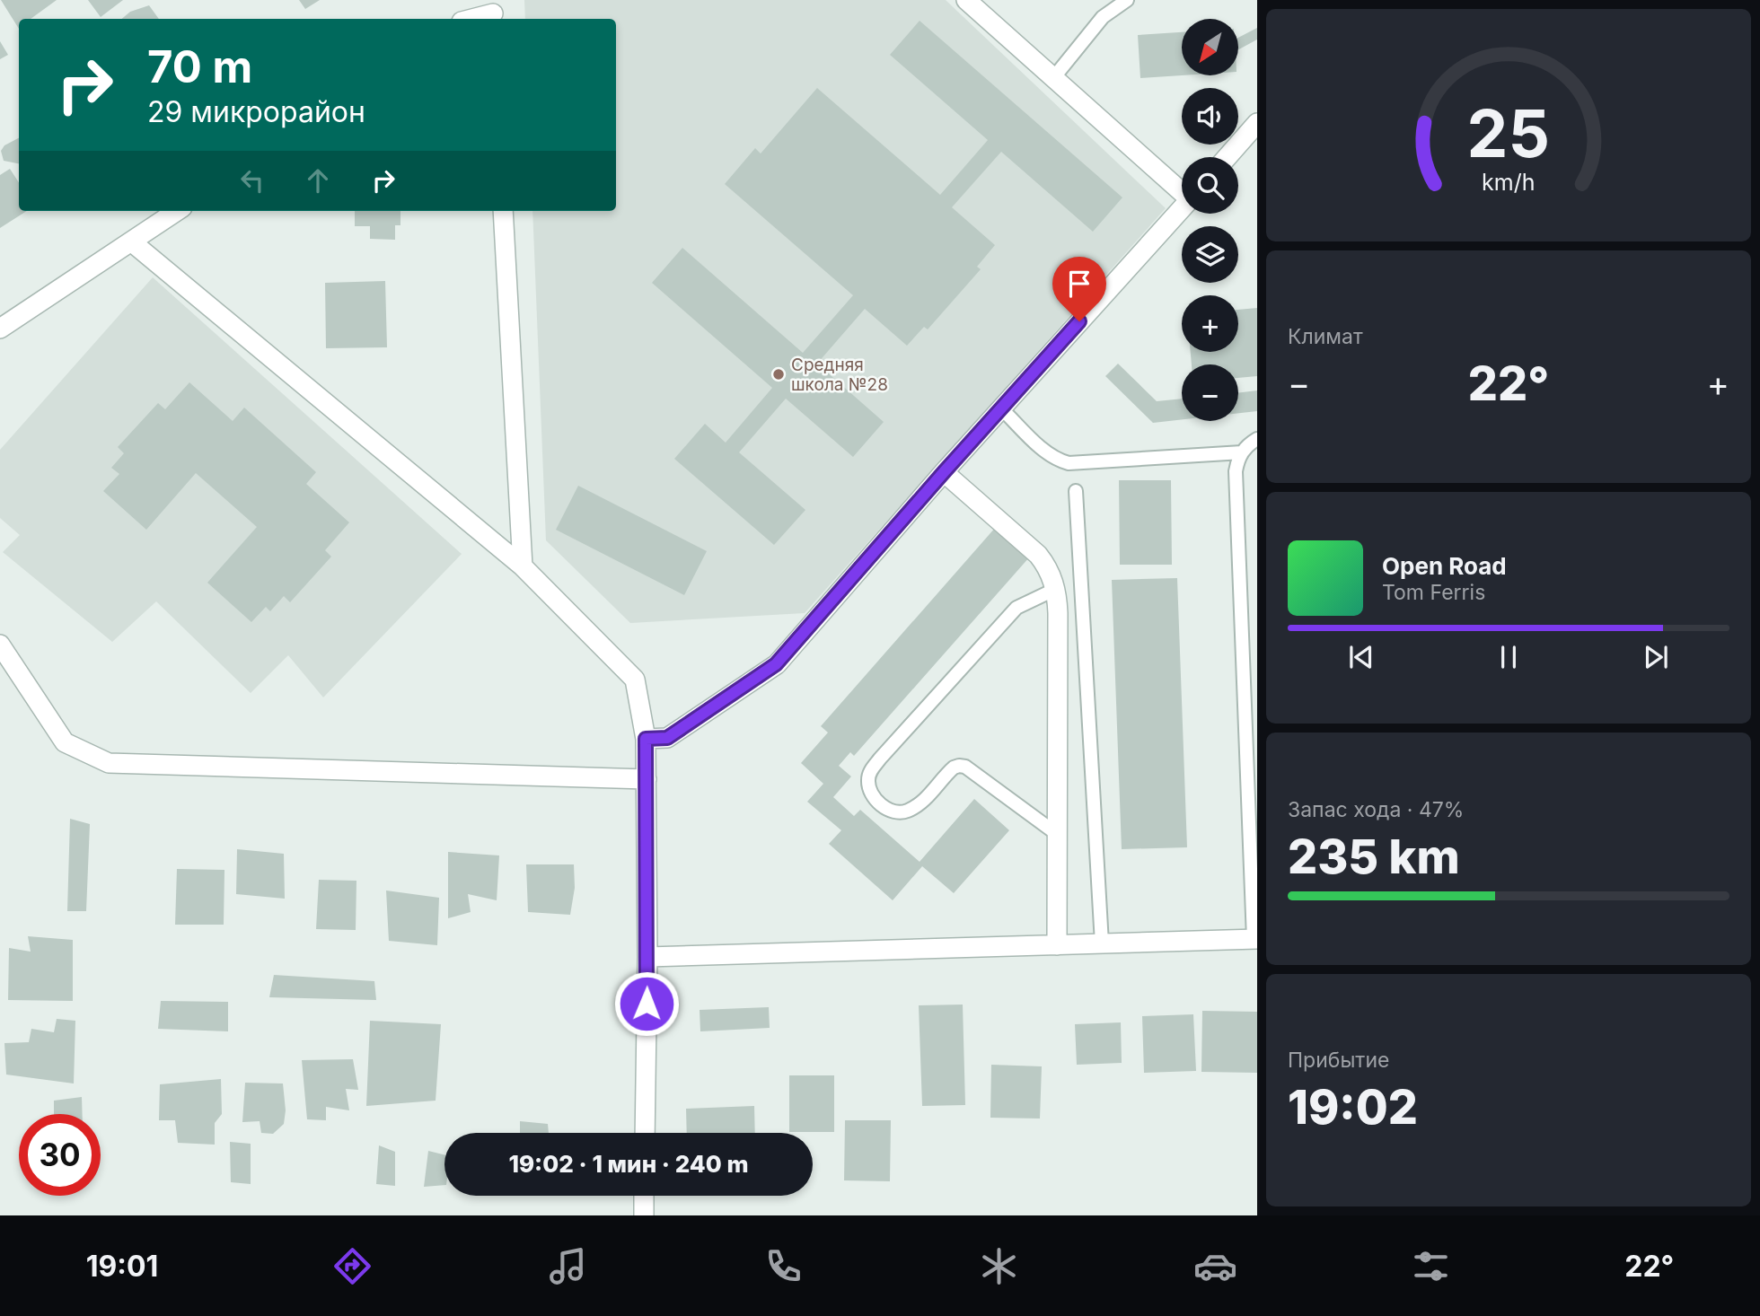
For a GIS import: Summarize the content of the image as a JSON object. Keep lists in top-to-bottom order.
{
  "places": ["Средняя школа №28"],
  "north": "bottom left",
  "page": {
    "map_buttons": ["+", "−"],
    "turn": ["70 m", "29 микрорайон"],
    "tile": [
      "Климат",
      ["Запас хода · 47%", "235 km"],
      ["Прибытие", "19:02"]
    ],
    "heat": ["−", "22°", "+"],
    "song": ["Open Road", "Tom Ferris"],
    "limit": "30",
    "trip": "19:02 · 1 мин · 240 m",
    "tabs": ["19:01", "22°"],
    "gauge": ["25", "km/h"]
  }
}
